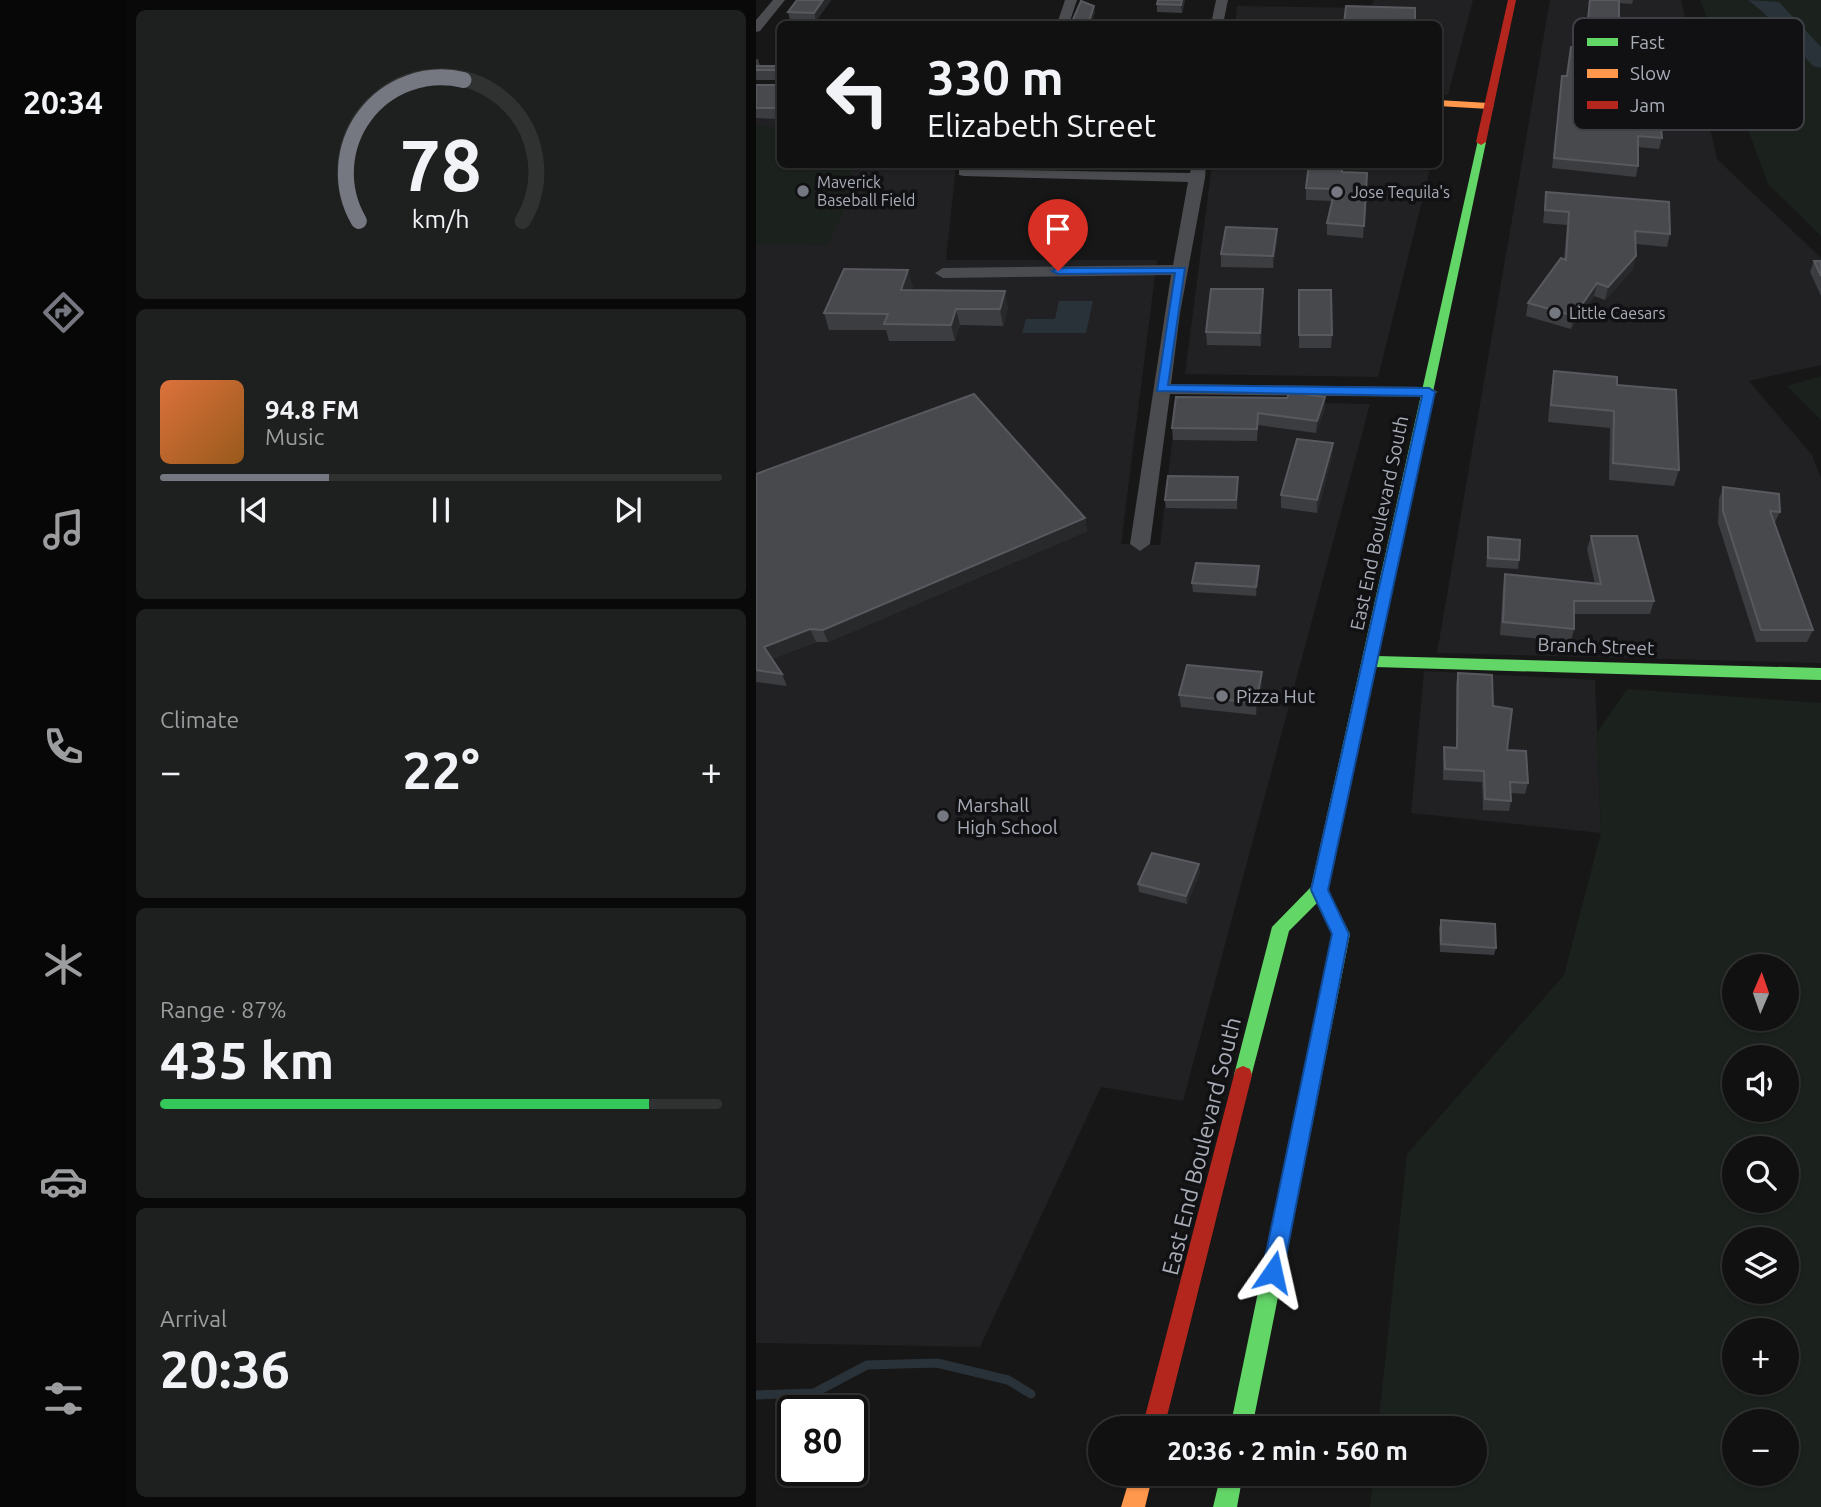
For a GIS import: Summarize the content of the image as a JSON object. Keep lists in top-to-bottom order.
{
  "streets": {
    "main road": ["East End Boulevard South", "Branch Street"]
  },
  "crossings": [
    ["East End Boulevard South", "Branch Street"]
  ],
  "places": [
    "Maverick Baseball Field",
    "Jose Tequila's",
    "Little Caesars",
    "Pizza Hut",
    "Marshall High School"
  ],
  "legend": ["Fast", "Slow", "Jam"],
  "north": "top",
  "page": {
    "tabs": "20:34",
    "turn": ["330 m", "Elizabeth Street"],
    "song": ["94.8 FM", "Music"],
    "tile": [
      "Climate",
      ["Range · 87%", "435 km"],
      ["Arrival", "20:36"]
    ],
    "heat": ["−", "22°", "+"],
    "map_buttons": ["+", "−"],
    "limit": "80",
    "trip": "20:36 · 2 min · 560 m",
    "gauge": ["78", "km/h"]
  }
}
